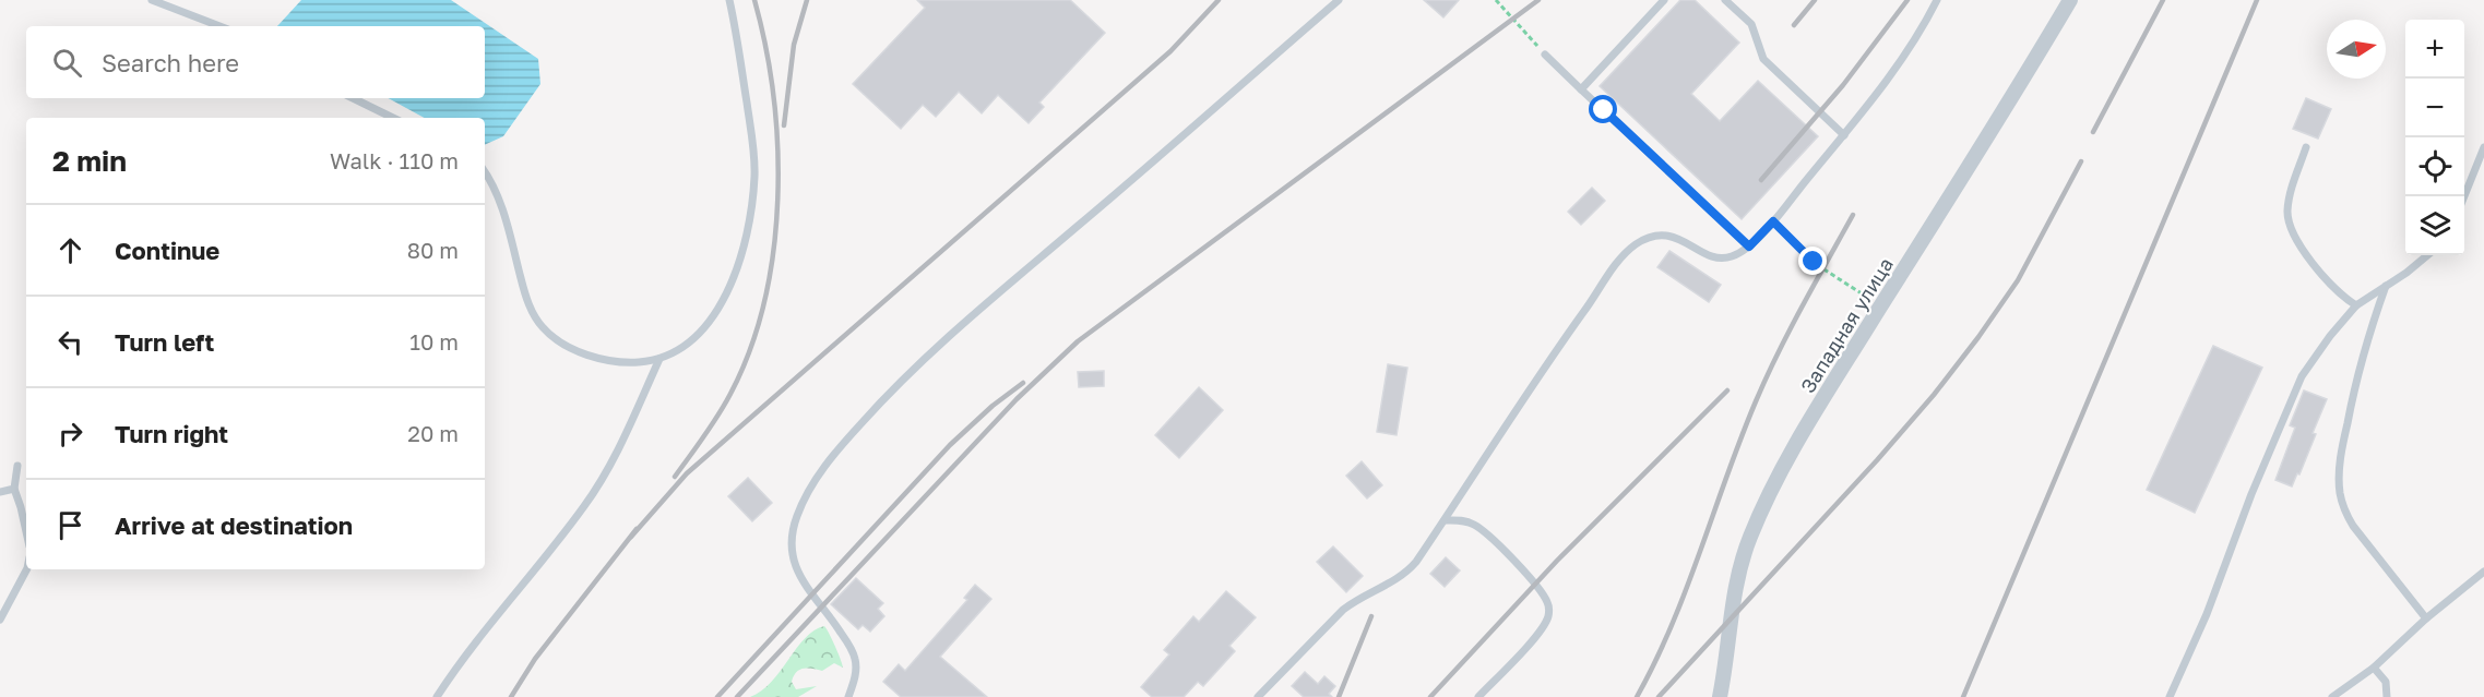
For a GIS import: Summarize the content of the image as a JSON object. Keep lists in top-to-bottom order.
{
  "streets": {
    "street": ["Западная улица"]
  },
  "north": "right",
  "page": {
    "map_buttons": ["+", "−"],
    "search": "Search here",
    "heading": ["2 min", "Walk · 110 m"],
    "list": [
      ["Continue", "80 m"],
      ["Turn left", "10 m"],
      ["Turn right", "20 m"],
      "Arrive at destination"
    ]
  }
}
